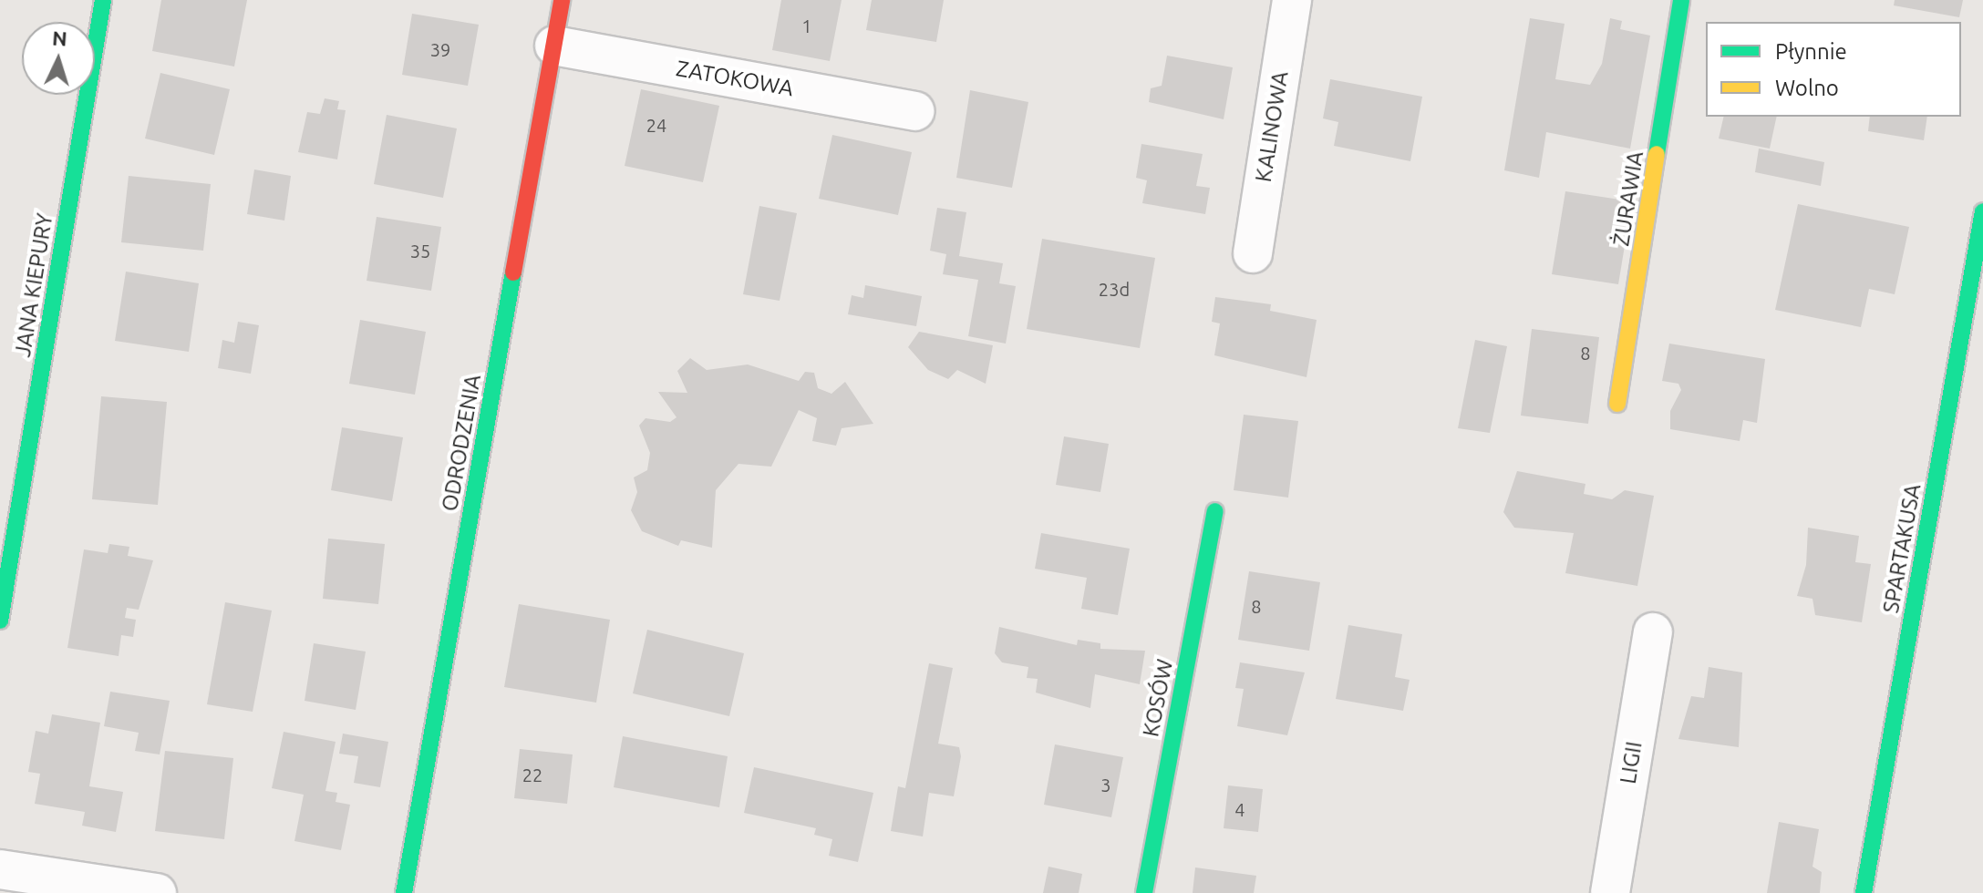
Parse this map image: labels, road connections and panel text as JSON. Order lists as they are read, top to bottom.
{
  "streets": {
    "street": [
      "ZATOKOWA",
      "KALINOWA",
      "ŻURAWIA",
      "JANA KIEPURY",
      "ODRODZENIA",
      "SPARTAKUSA",
      "KOSÓW",
      "LIGII"
    ]
  },
  "crossings": [
    ["ZATOKOWA", "ODRODZENIA"]
  ],
  "house_numbers": [
    "1",
    "39",
    "24",
    "35",
    "23d",
    "8",
    "8",
    "22",
    "3",
    "4"
  ],
  "legend": ["Płynnie", "Wolno"],
  "north": "top"
}
